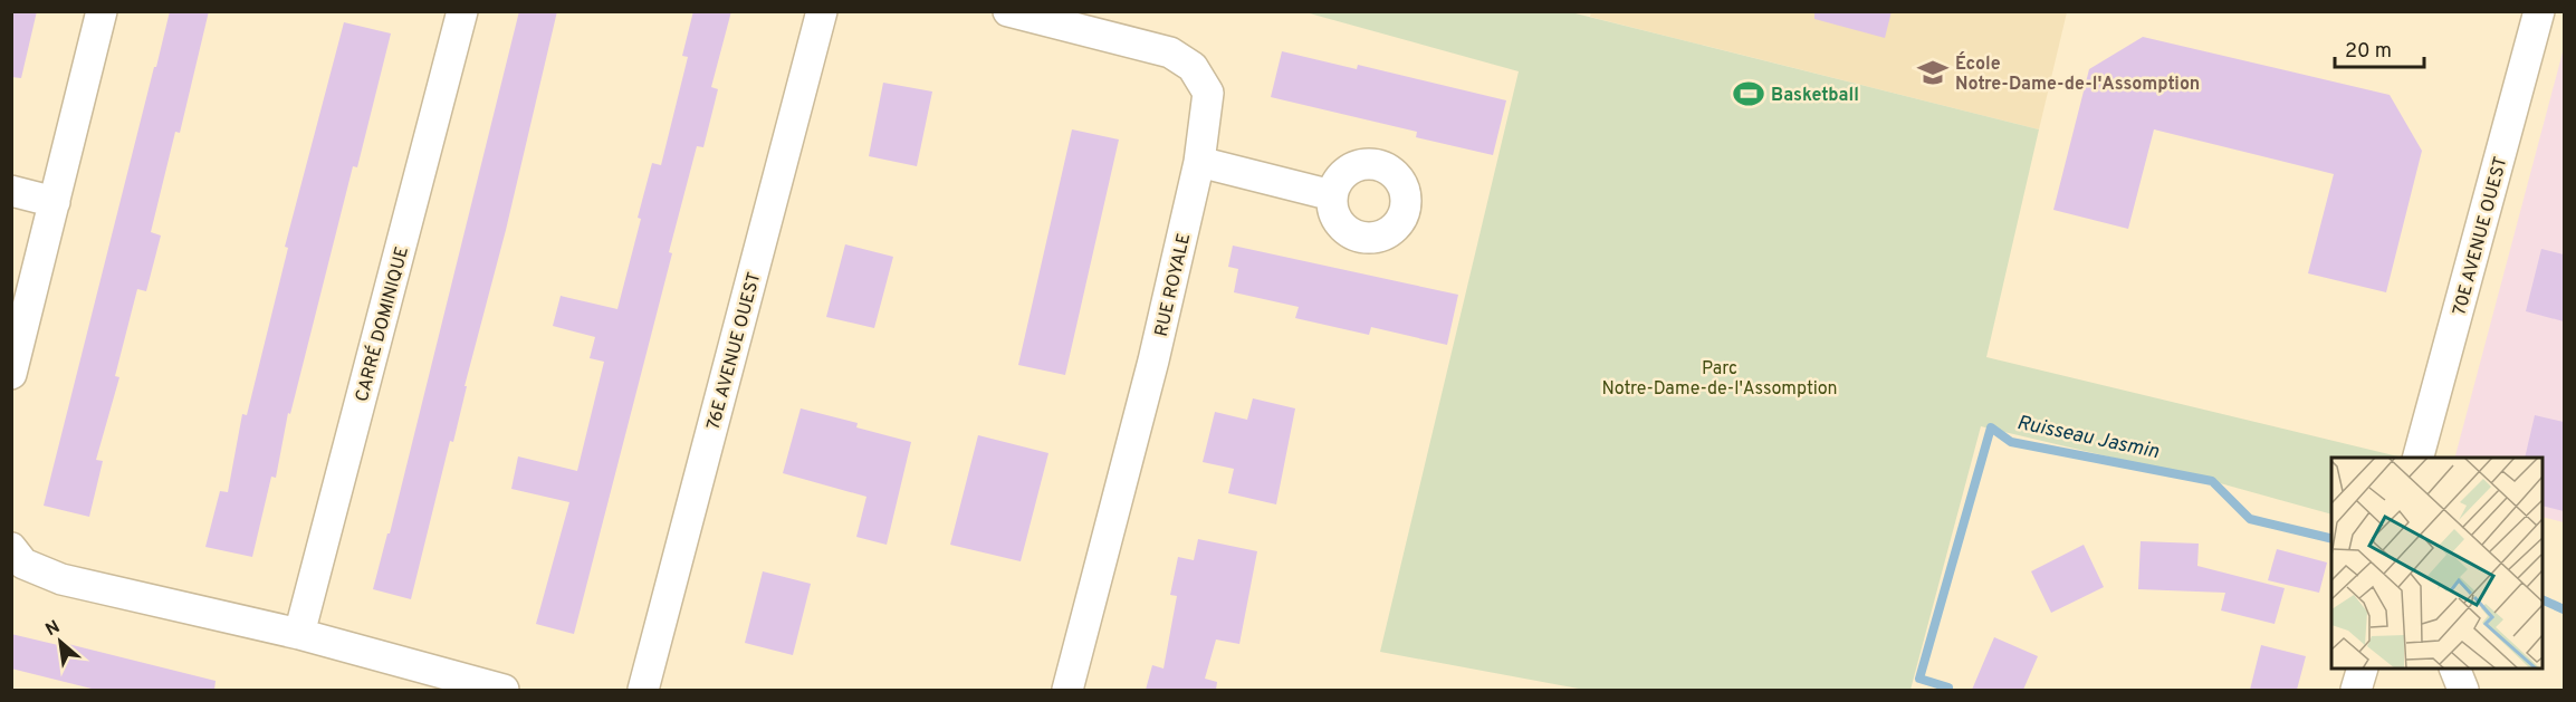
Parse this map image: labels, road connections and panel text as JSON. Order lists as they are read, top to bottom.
{
  "streets": {
    "street": [
      "70E AVENUE OUEST",
      "RUE ROYALE",
      "CARRÉ DOMINIQUE",
      "76E AVENUE OUEST"
    ]
  },
  "water": ["Ruisseau Jasmin"],
  "parks": ["Parc Notre-Dame-de-l'Assomption"],
  "places": {
    "school or university": ["École Notre-Dame-de-l'Assomption"],
    "sports": ["Basketball"]
  },
  "scale_bar": "20 m",
  "north": "top left"
}
